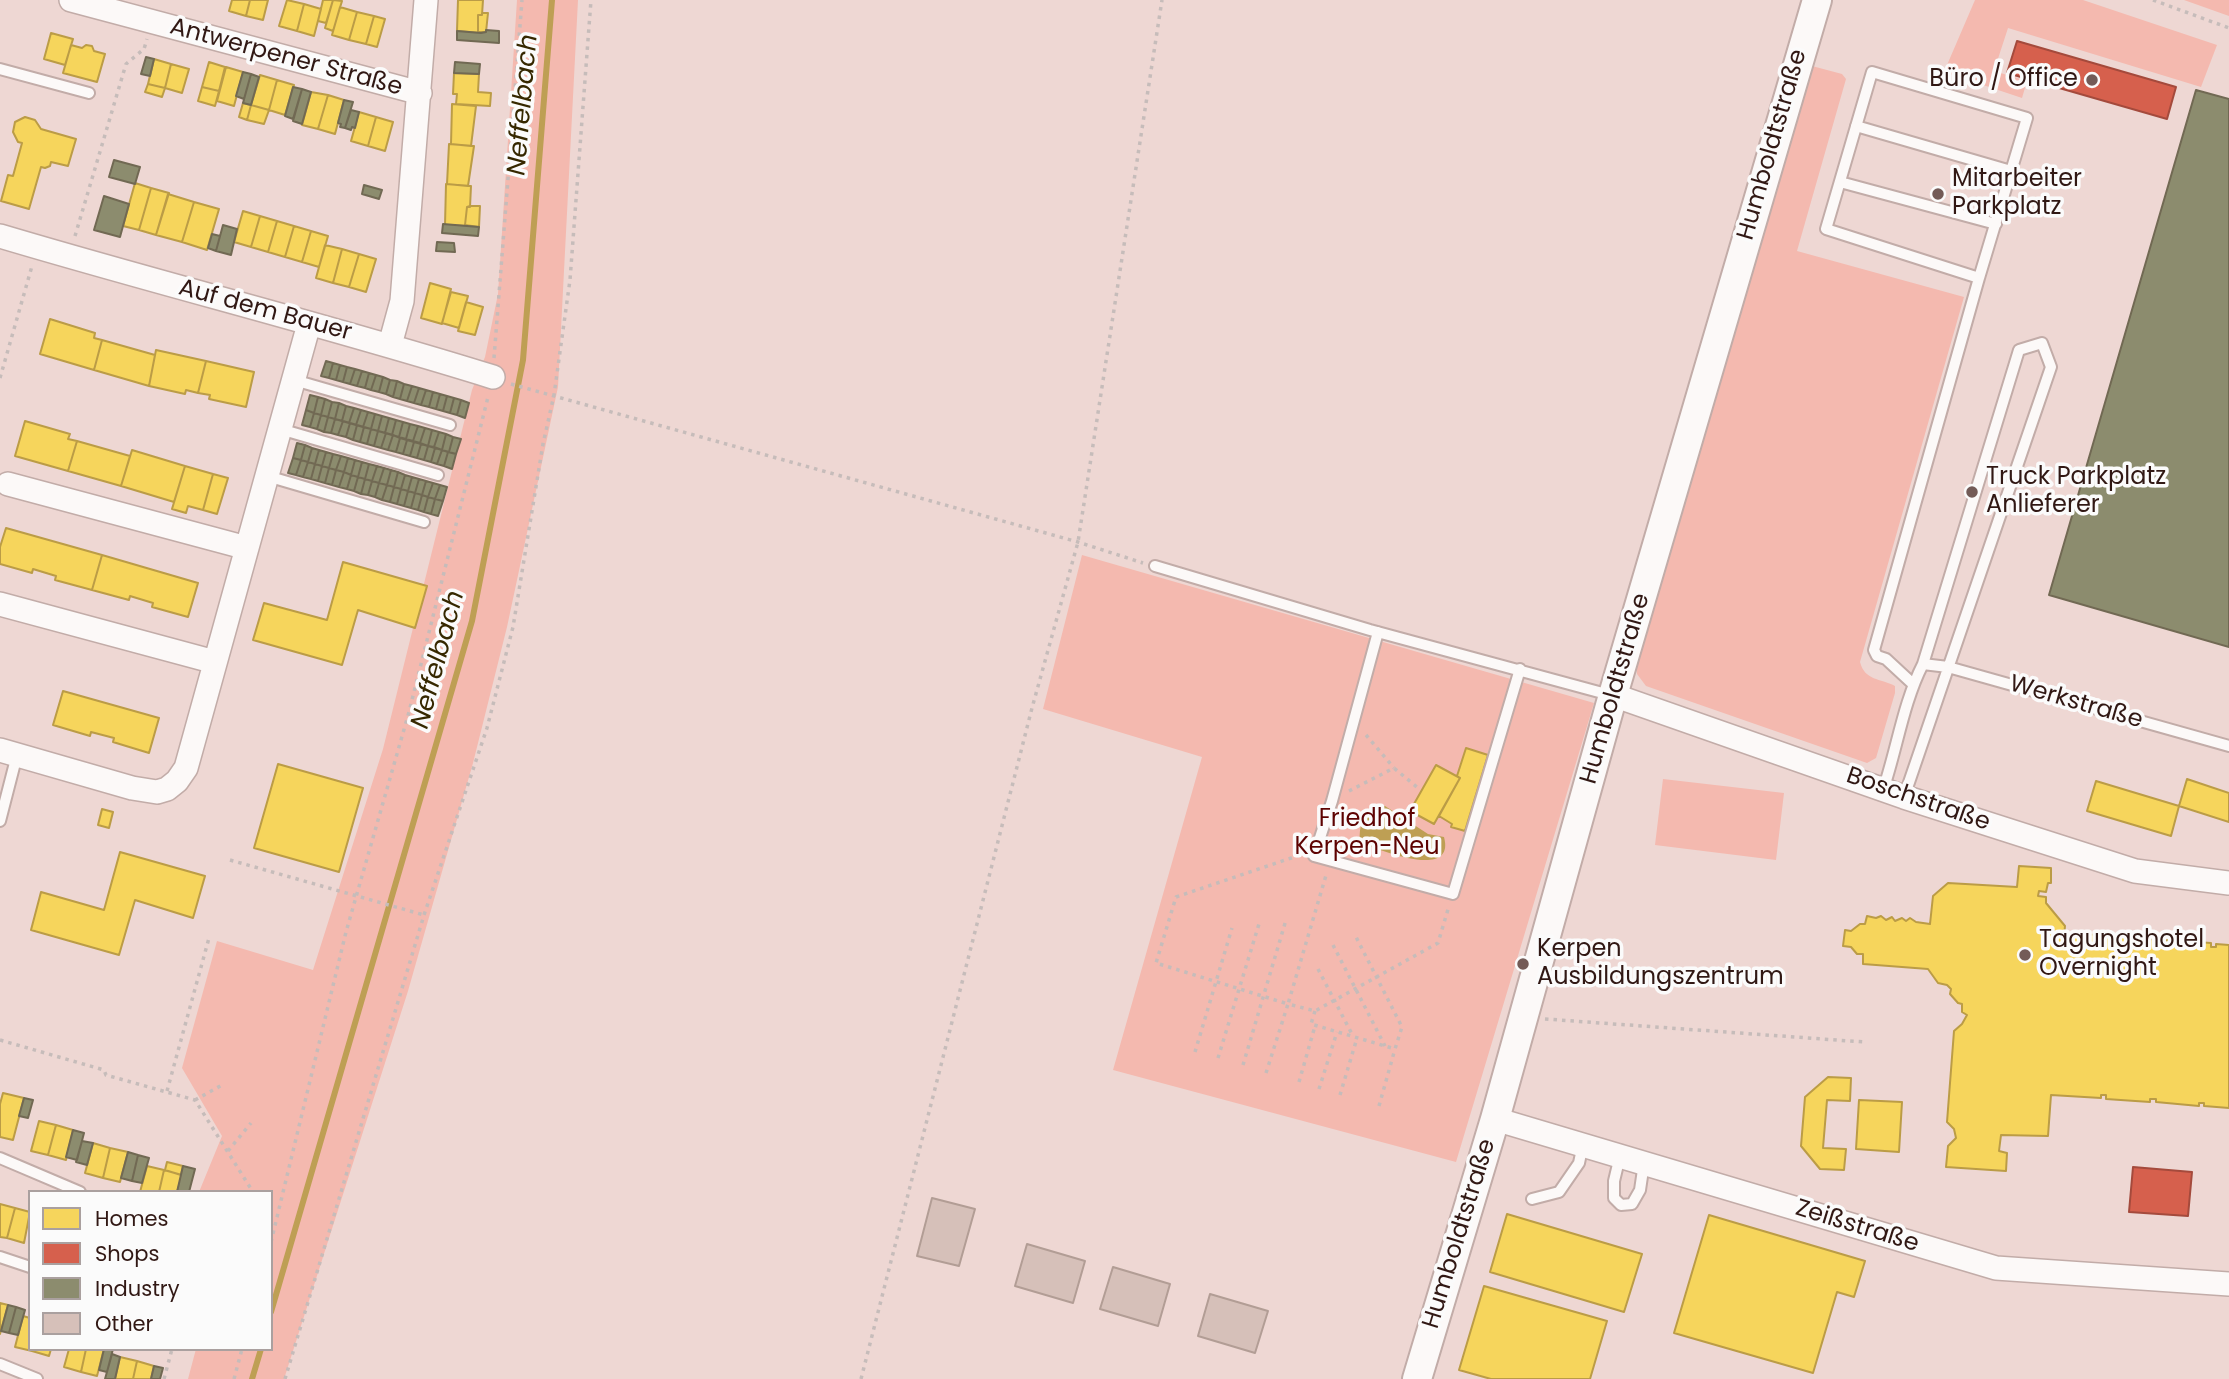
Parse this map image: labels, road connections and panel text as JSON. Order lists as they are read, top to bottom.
{
  "streets": {
    "street": [
      "Antwerpener Straße",
      "Humboldtstraße",
      "Auf dem Bauer",
      "Boschstraße",
      "Zeißstraße"
    ],
    "lane": ["Werkstraße"]
  },
  "crossings": [
    ["Antwerpener Straße", "Auf dem Bauer"],
    ["Humboldtstraße", "Boschstraße"],
    ["Humboldtstraße", "Zeißstraße"]
  ],
  "water": ["Neffelbach"],
  "parks": ["Friedhof Kerpen-Neu"],
  "places": [
    "Büro / Office",
    "Mitarbeiter Parkplatz",
    "Truck Parkplatz Anlieferer",
    "Tagungshotel Overnight",
    "Kerpen Ausbildungszentrum"
  ],
  "legend": [
    "Homes",
    "Shops",
    "Industry",
    "Other"
  ]
}
